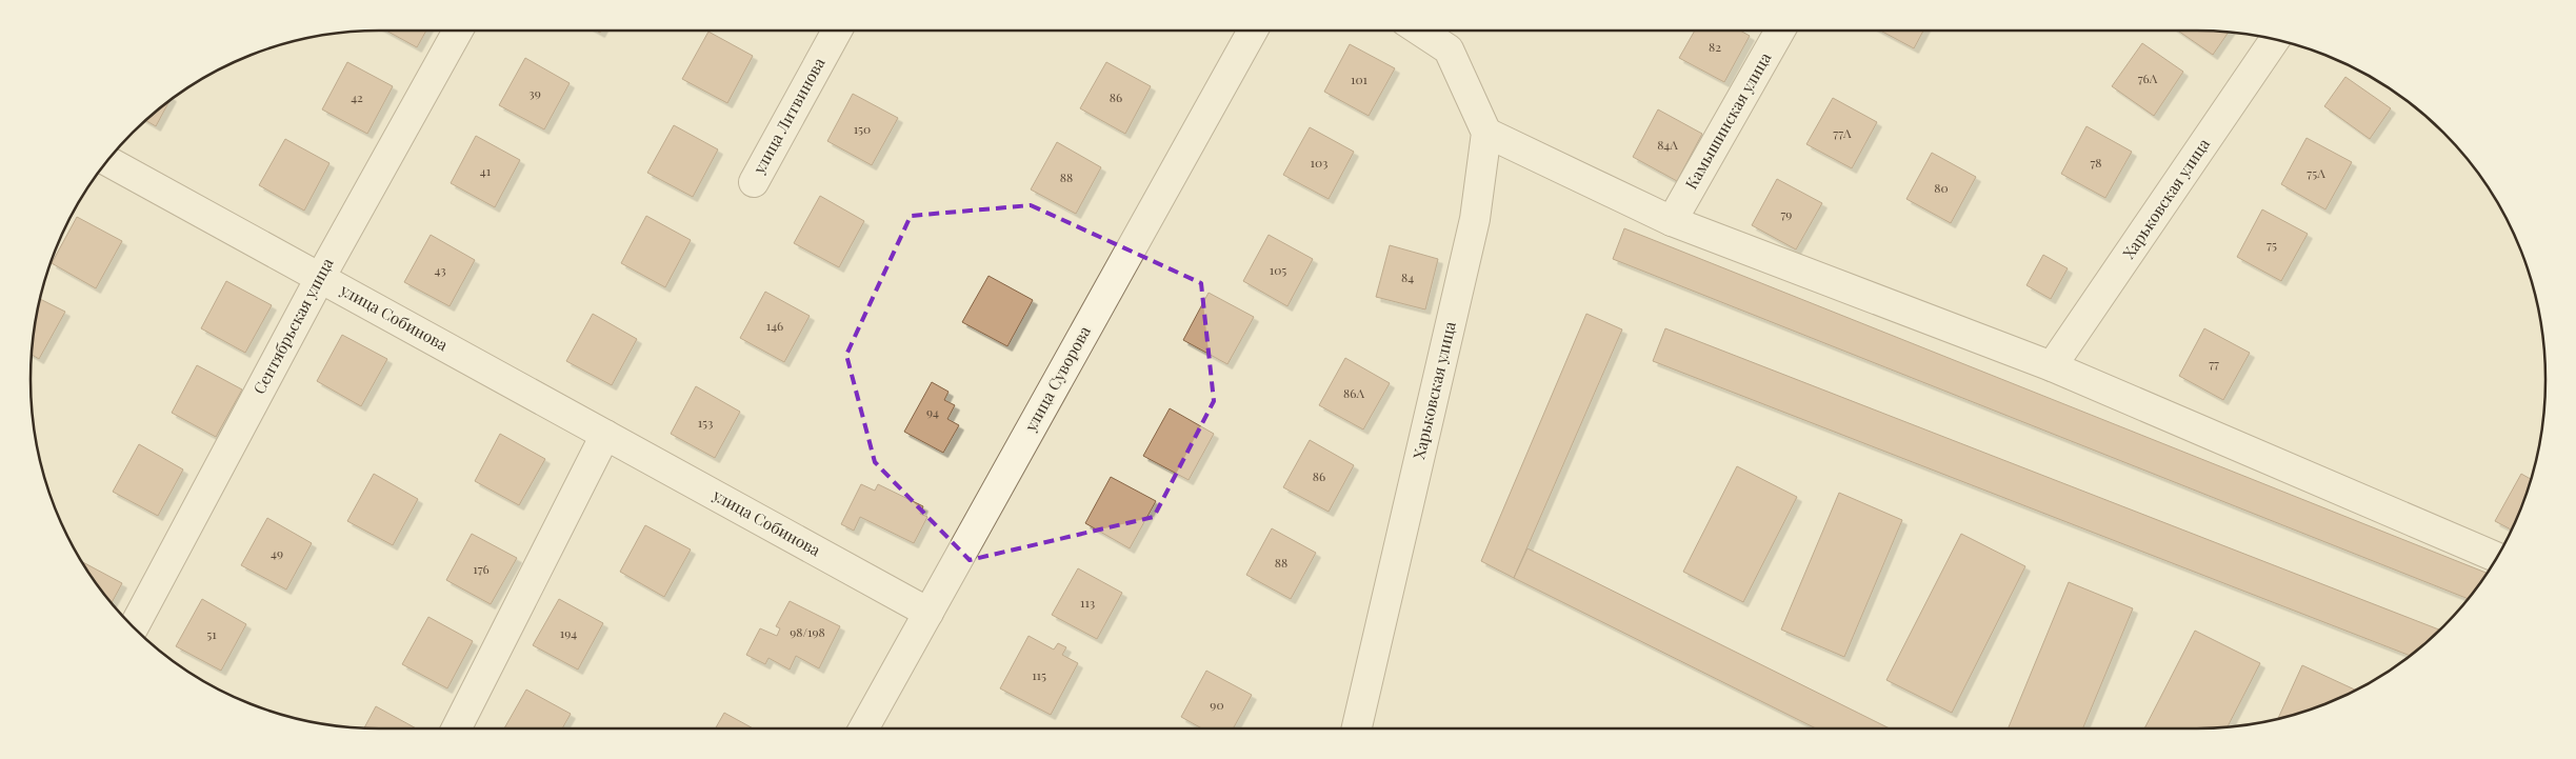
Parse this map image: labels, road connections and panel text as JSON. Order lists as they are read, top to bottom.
{
  "streets": {
    "street": [
      "улица Литвинова",
      "Камышинская улица",
      "Харьковская улица",
      "улица Собинова",
      "Сентябрьская улица",
      "улица Суворова"
    ]
  },
  "crossings": [
    ["улица Собинова", "Сентябрьская улица"],
    ["улица Собинова", "улица Суворова"]
  ],
  "house_numbers": [
    "82",
    "76А",
    "101",
    "39",
    "42",
    "86",
    "150",
    "77А",
    "84А",
    "103",
    "78",
    "41",
    "75А",
    "88",
    "80",
    "79",
    "75",
    "43",
    "105",
    "84",
    "146",
    "77",
    "86А",
    "94",
    "153",
    "86",
    "49",
    "88",
    "176",
    "113",
    "98/198",
    "194",
    "51",
    "115",
    "90"
  ]
}
